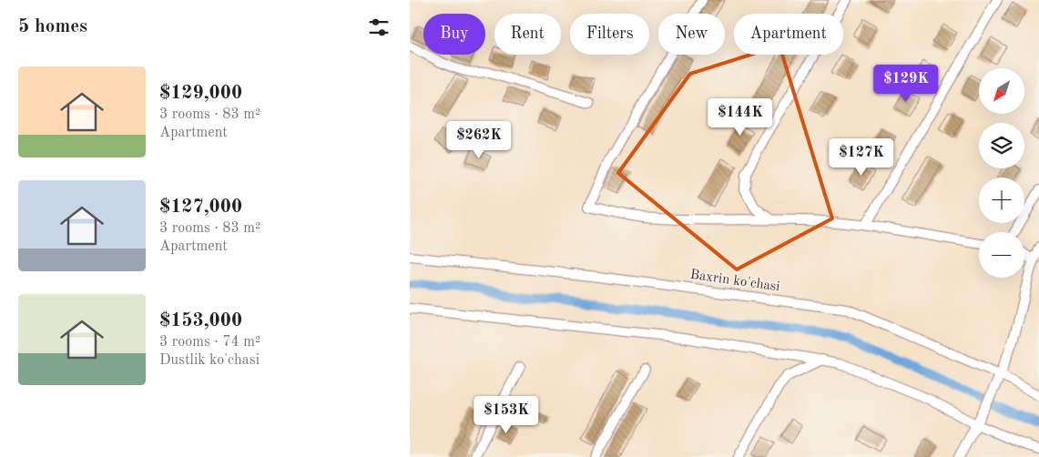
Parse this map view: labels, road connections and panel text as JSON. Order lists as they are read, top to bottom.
{
  "streets": {
    "street": ["Baxrin ko'chasi"]
  },
  "north": "bottom left",
  "page": {
    "heading": "5 homes",
    "chip": [
      "Buy",
      "Rent",
      "Filters",
      "New",
      "Apartment"
    ],
    "list": [
      {
        "name": "$129,000",
        "note": "3 rooms · 83 m² · Apartment"
      },
      {
        "name": "$127,000",
        "note": "3 rooms · 83 m² · Apartment"
      },
      {
        "name": "$153,000",
        "note": "3 rooms · 74 m² · Dustlik ko'chasi"
      }
    ],
    "price": [
      "$129K",
      "$144K",
      "$262K",
      "$127K",
      "$153K"
    ],
    "map_buttons": ["+", "−"]
  }
}
